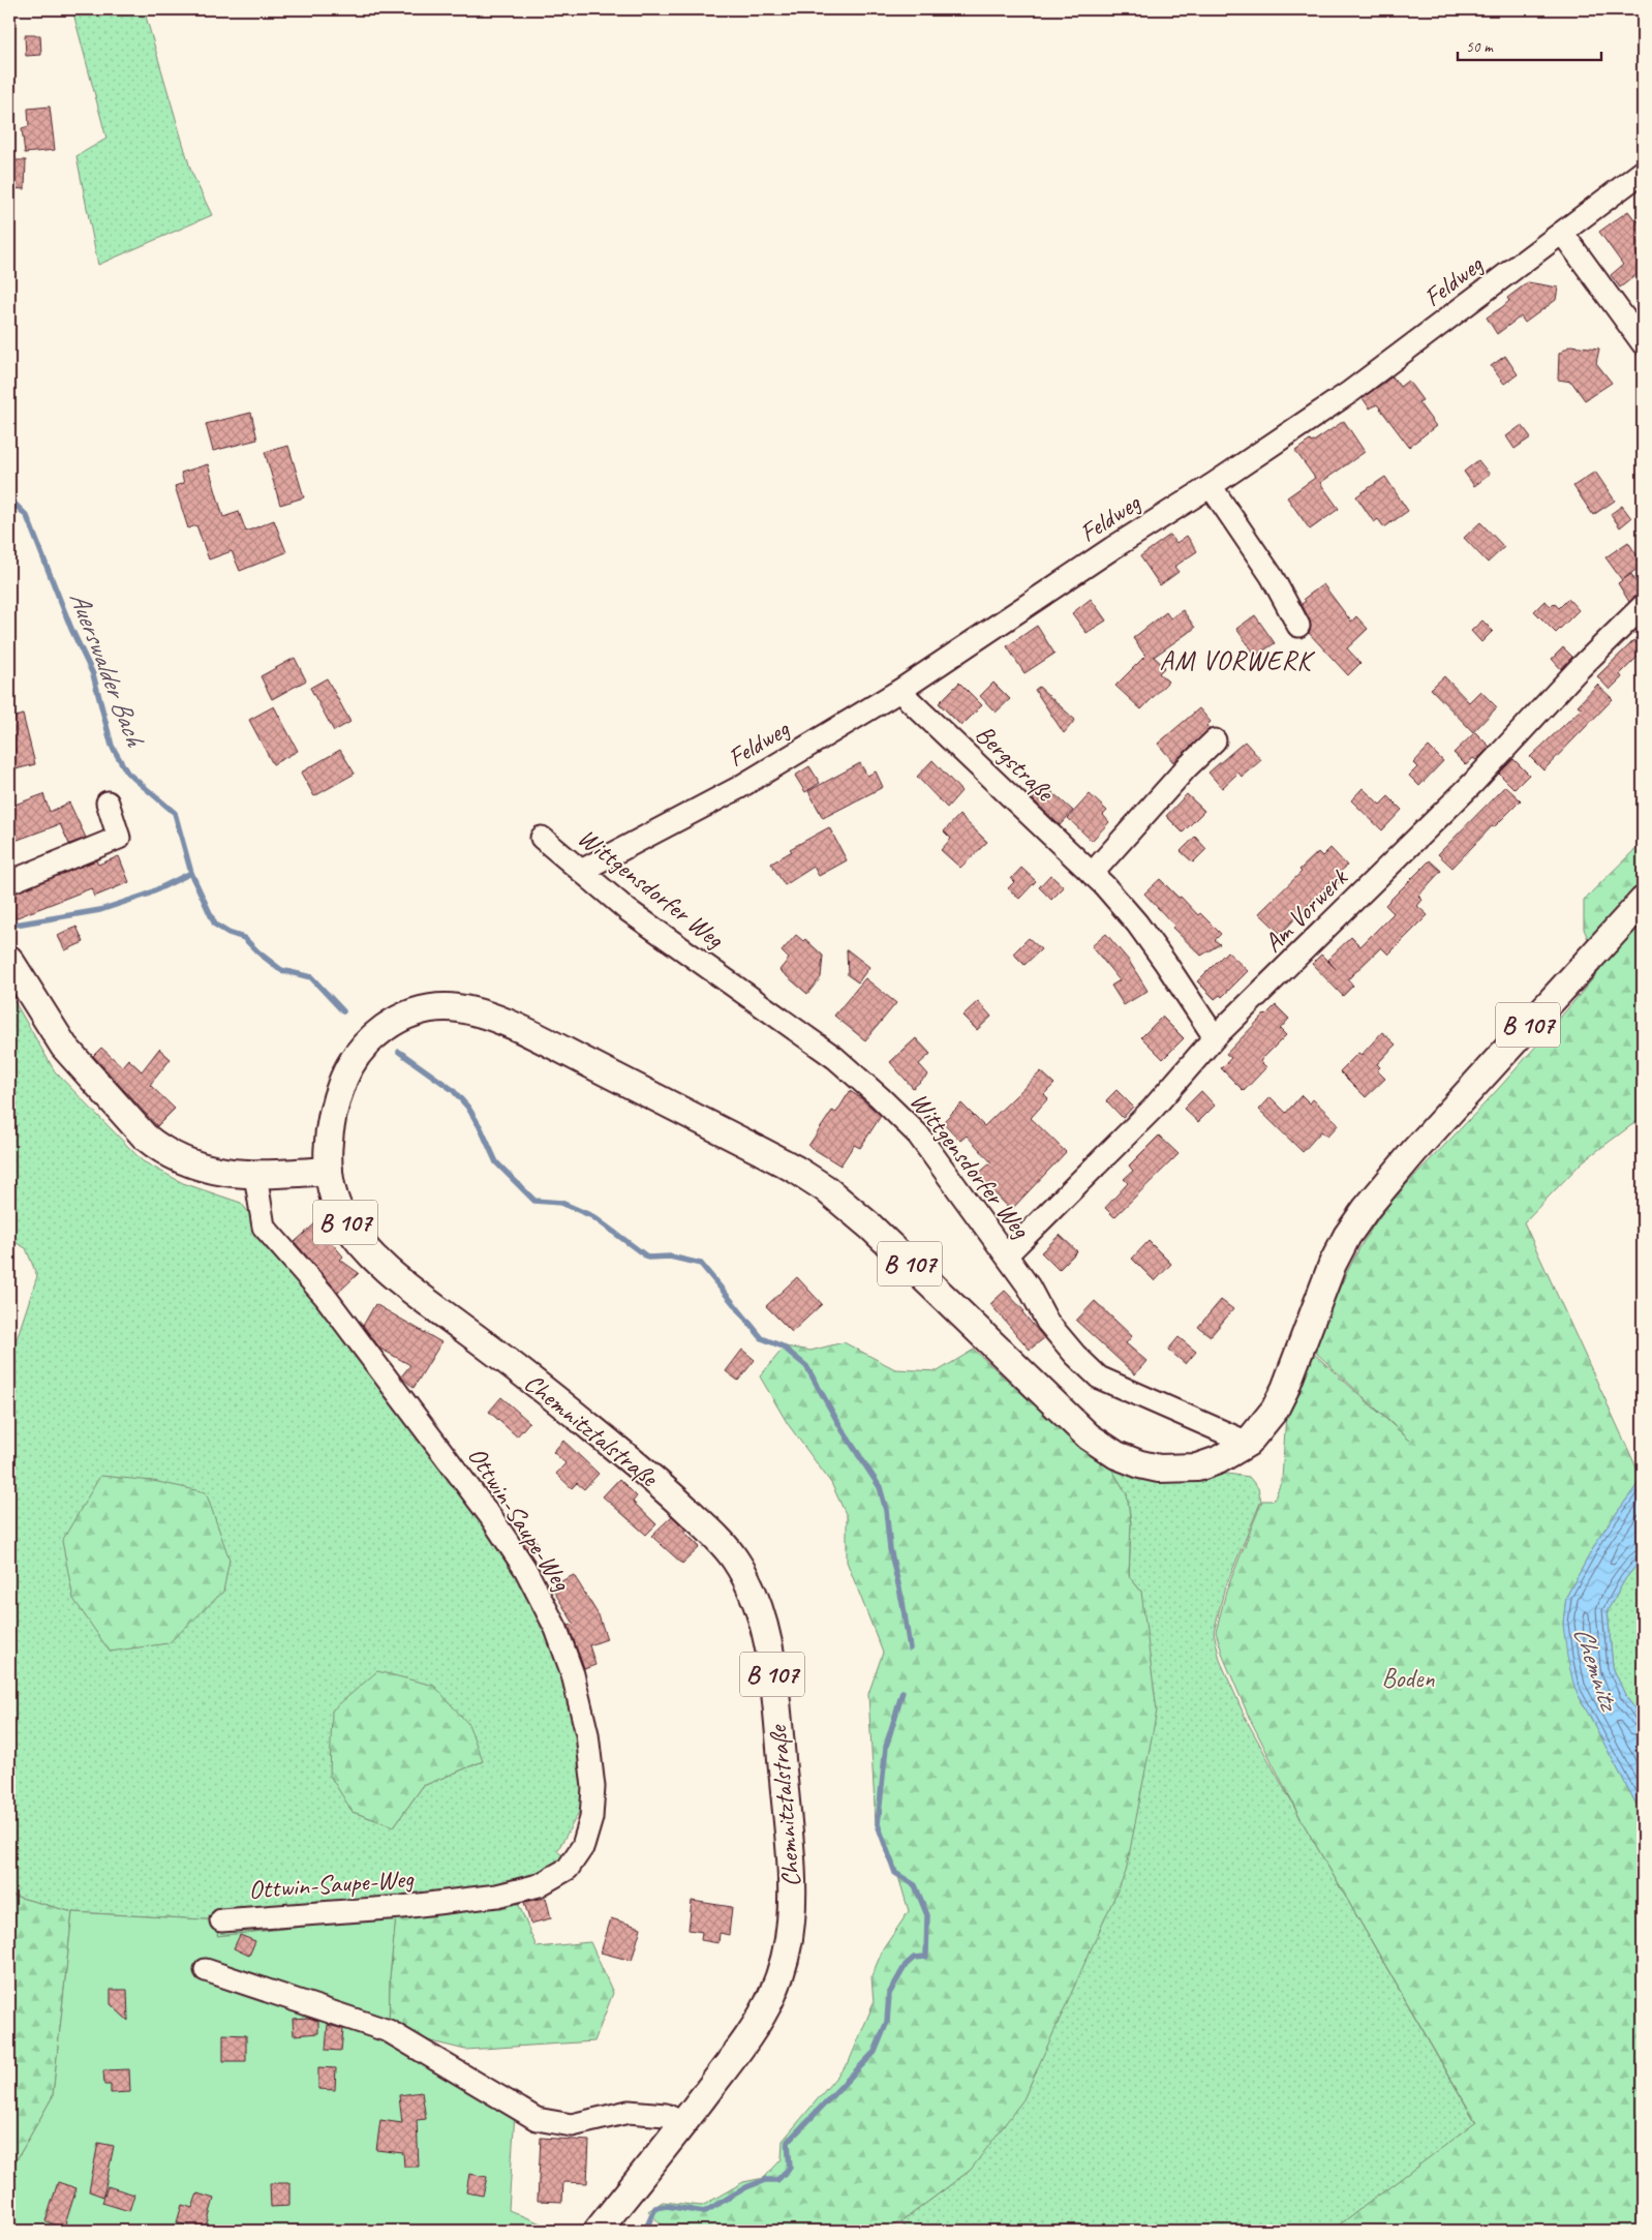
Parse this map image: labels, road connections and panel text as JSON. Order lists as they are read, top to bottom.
{
  "streets": {
    "main road": ["B 107", "Chemnitztalstraße"],
    "street": [
      "Feldweg",
      "Bergstraße",
      "Wittgensdorfer Weg",
      "Am Vorwerk",
      "Ottwin-Saupe-Weg"
    ]
  },
  "crossings": [
    ["Feldweg", "Bergstraße"],
    ["Feldweg", "Wittgensdorfer Weg"],
    ["Bergstraße", "Am Vorwerk"],
    ["Wittgensdorfer Weg", "Am Vorwerk"],
    ["Wittgensdorfer Weg", "B 107"],
    ["B 107", "Chemnitztalstraße"]
  ],
  "districts": ["AM VORWERK"],
  "water": ["Auerswalder Bach", "Chemnitz"],
  "parks": ["Boden"],
  "scale_bar": "50 m"
}
